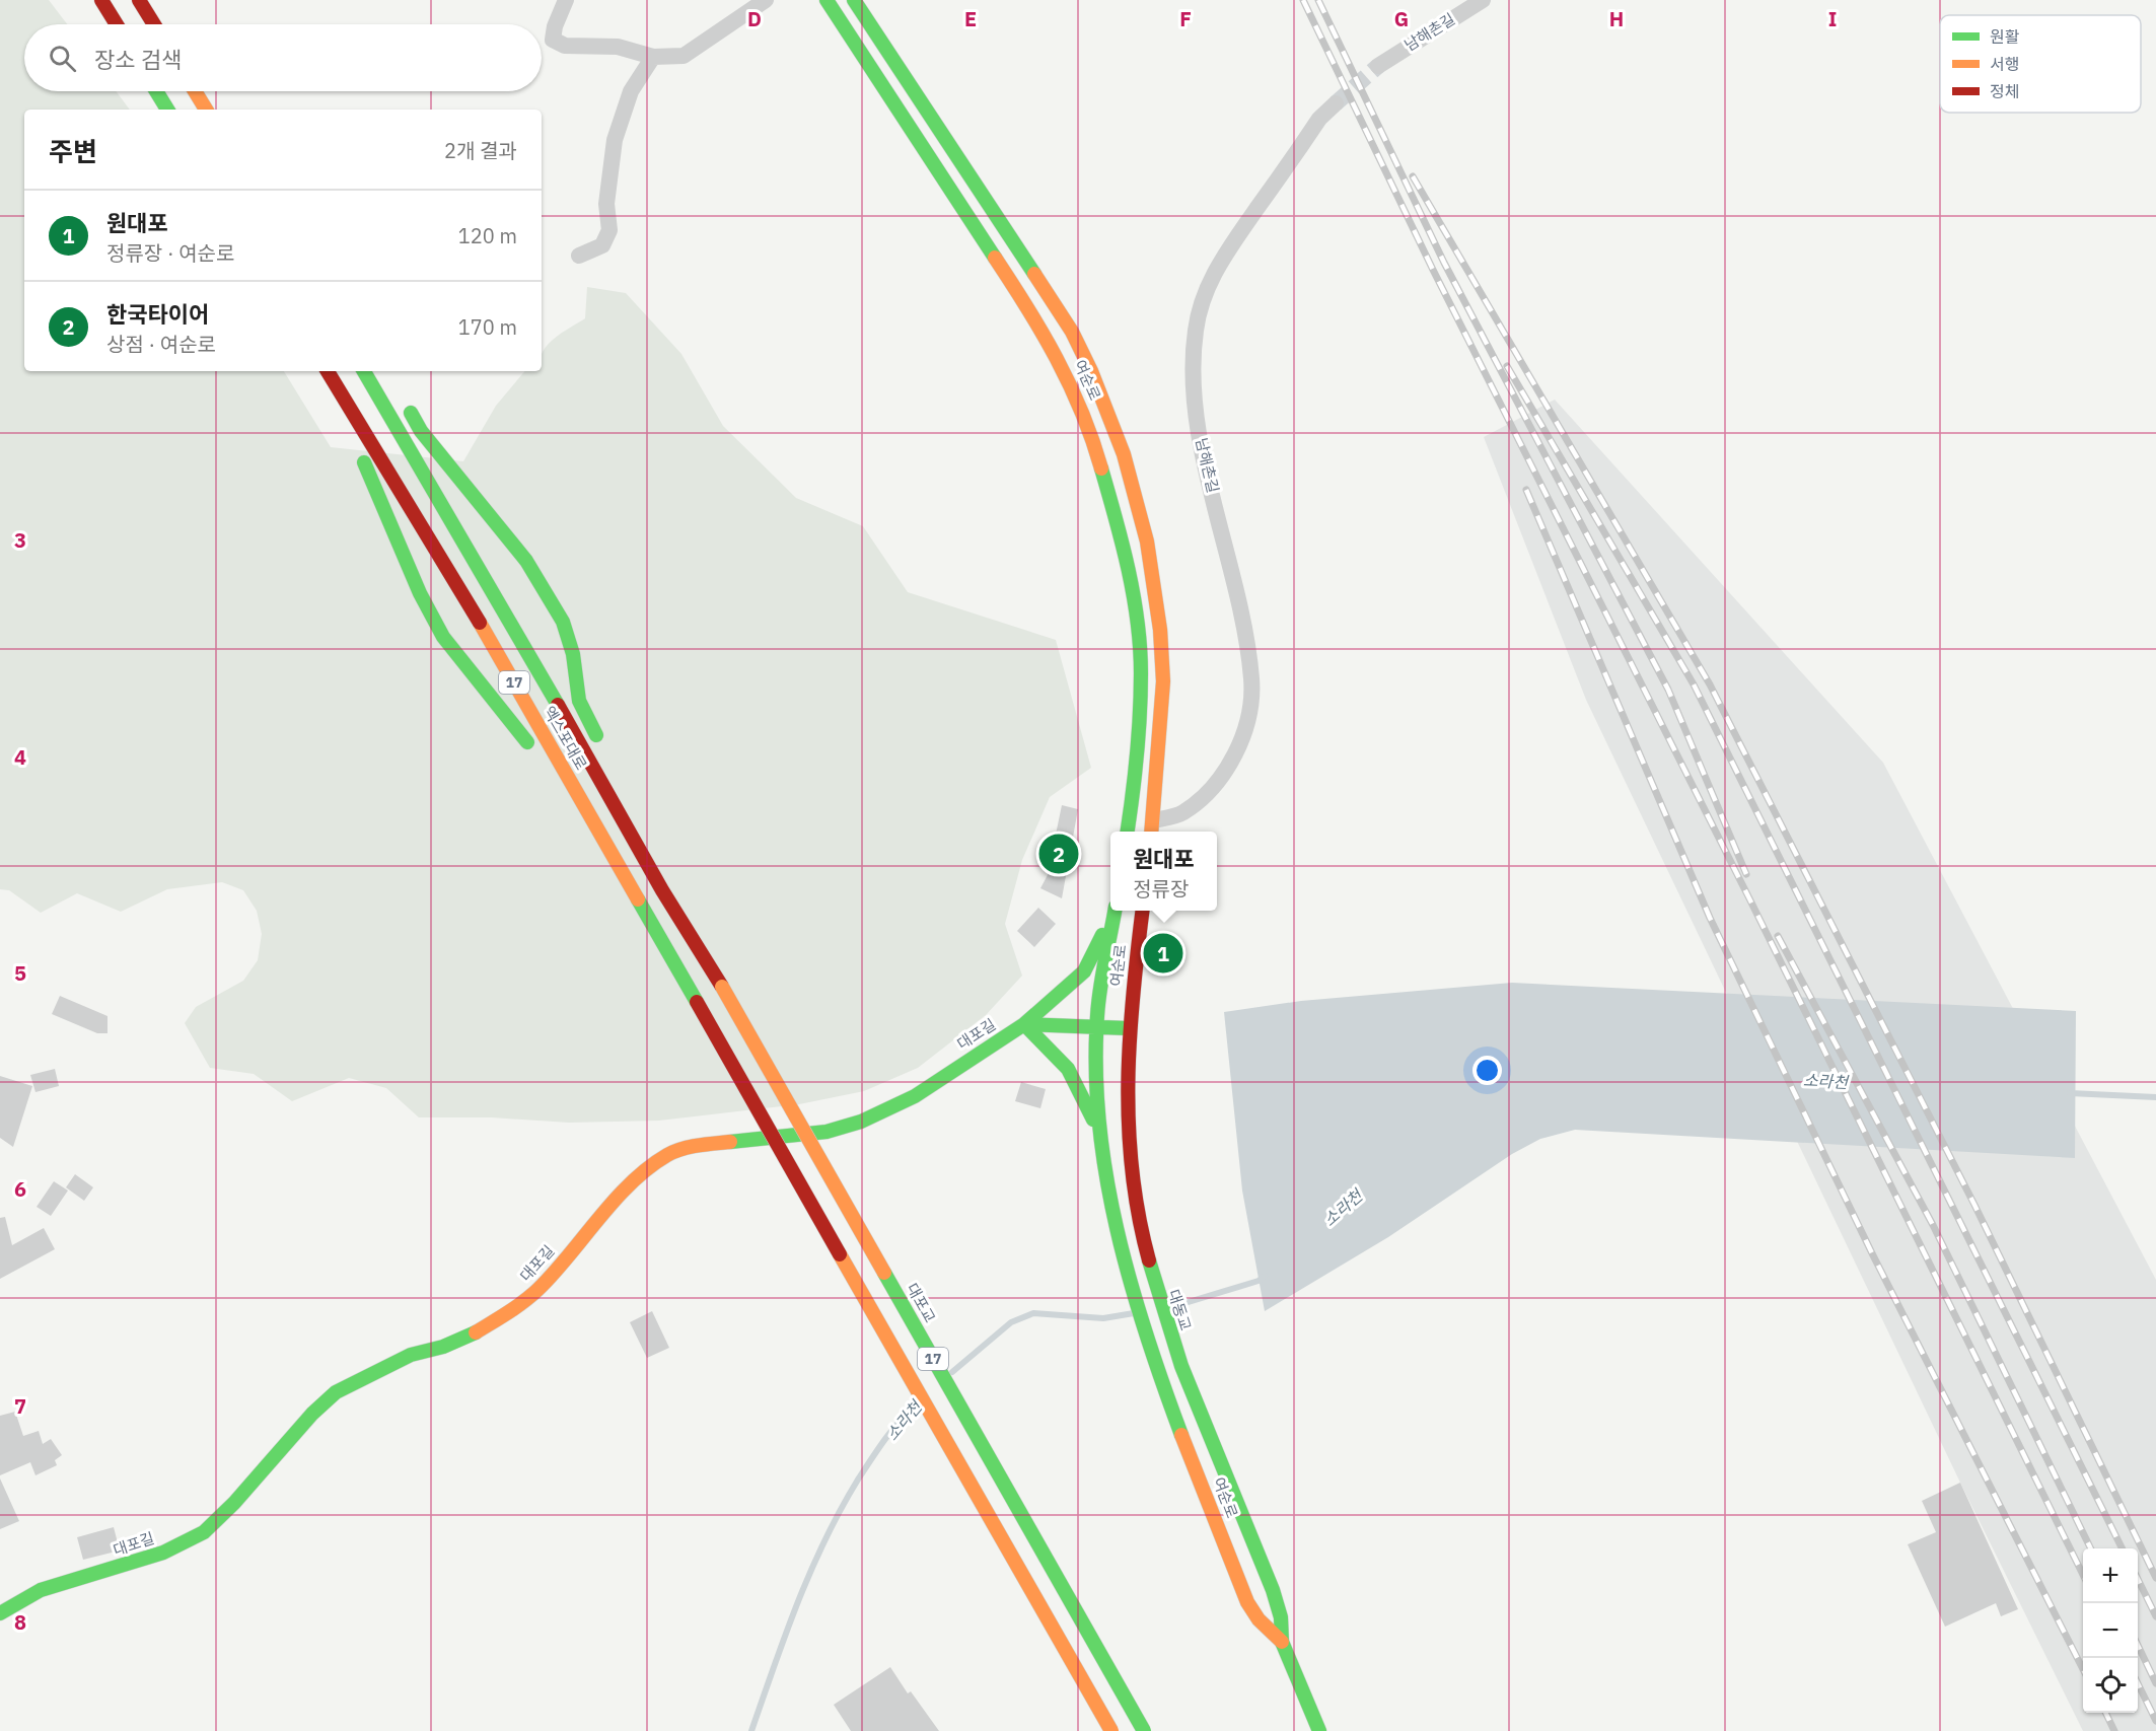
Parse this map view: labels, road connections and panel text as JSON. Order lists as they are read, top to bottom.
{
  "streets": {
    "main road": [
      "여순로",
      "17",
      "엑스포대로",
      "대포길",
      "대포교",
      "대동교"
    ],
    "street": ["남해촌길"]
  },
  "crossings": [
    ["남해촌길", "여순로"],
    ["여순로", "대동교"],
    ["엑스포대로", "대포교"]
  ],
  "water": ["소라천"],
  "legend": ["원활", "서행", "정체"],
  "page": {
    "search": "장소 검색",
    "heading": ["주변", "2개 결과"],
    "list": [
      {
        "mark": "1",
        "name": "원대포",
        "note": "정류장 · 여순로",
        "value": "120 m"
      },
      {
        "mark": "2",
        "name": "한국타이어",
        "note": "상점 · 여순로",
        "value": "170 m"
      }
    ],
    "popup": ["원대포", "정류장"],
    "pins": ["2", "1"],
    "map_buttons": ["+", "−"]
  },
  "grid": {
    "columns": [
      "D",
      "E",
      "F",
      "G",
      "H",
      "I"
    ],
    "rows": [
      "3",
      "4",
      "5",
      "6",
      "7",
      "8"
    ]
  }
}
